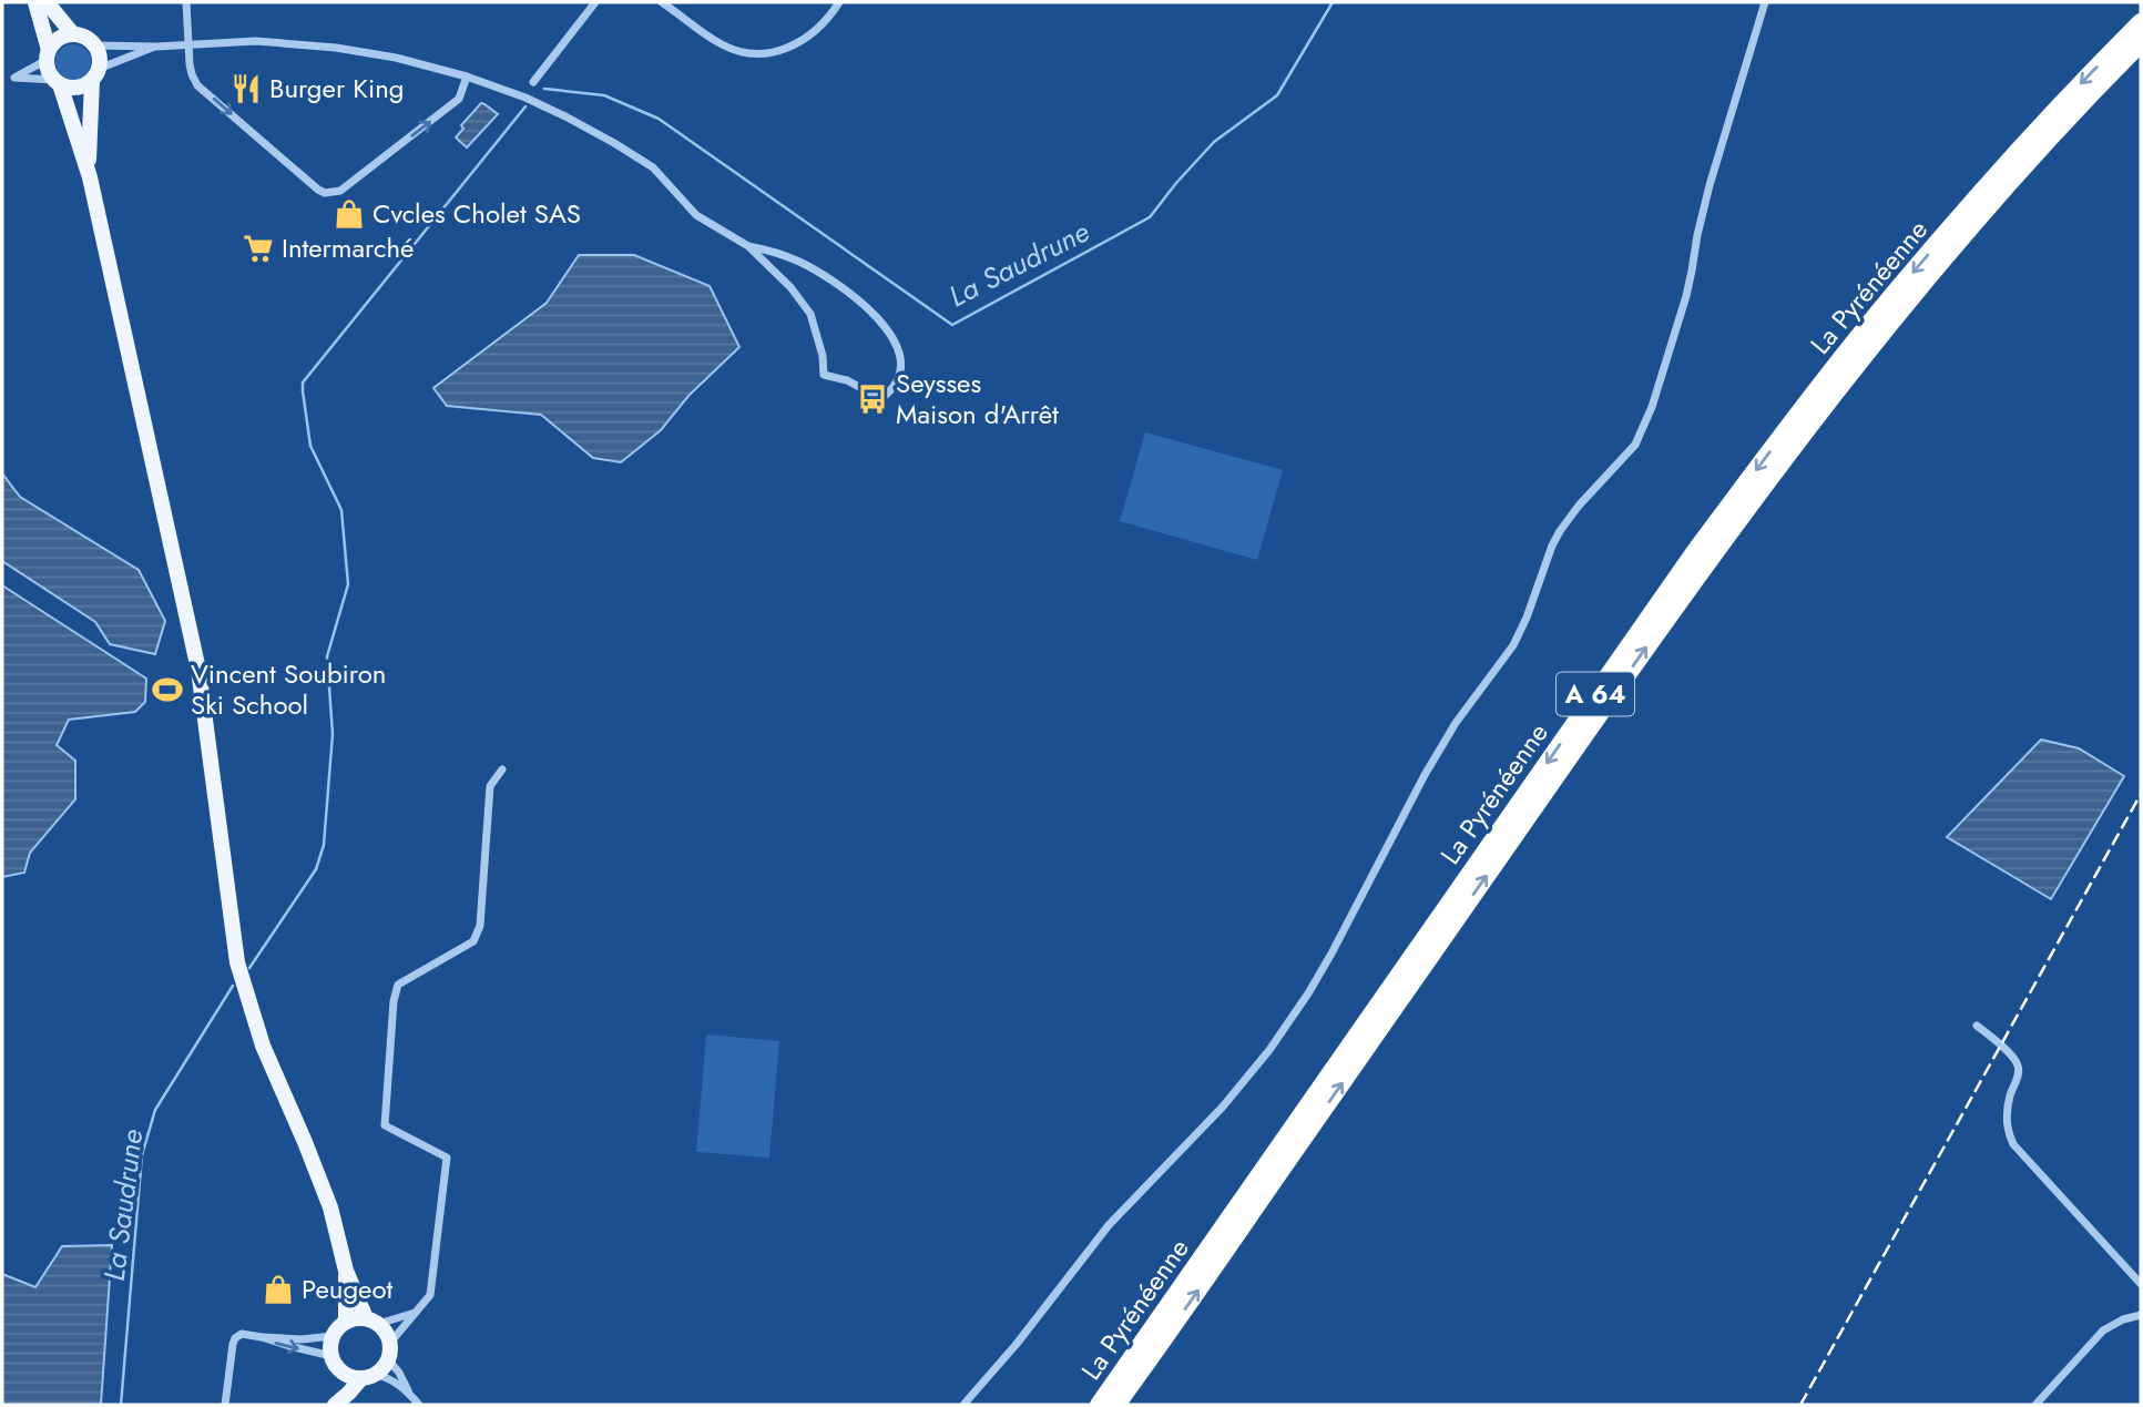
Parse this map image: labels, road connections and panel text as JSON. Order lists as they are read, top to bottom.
{
  "streets": {
    "highway": ["La Pyrénéenne", "A 64"]
  },
  "water": ["La Saudrune"],
  "places": {
    "restaurant": ["Burger King"],
    "shop": ["Cvcles Cholet SAS", "Peugeot"],
    "supermarket": ["Intermarché"],
    "bus stop": ["Seysses Maison d'Arrêt"],
    "sports": ["Vincent Soubiron Ski School"]
  }
}
